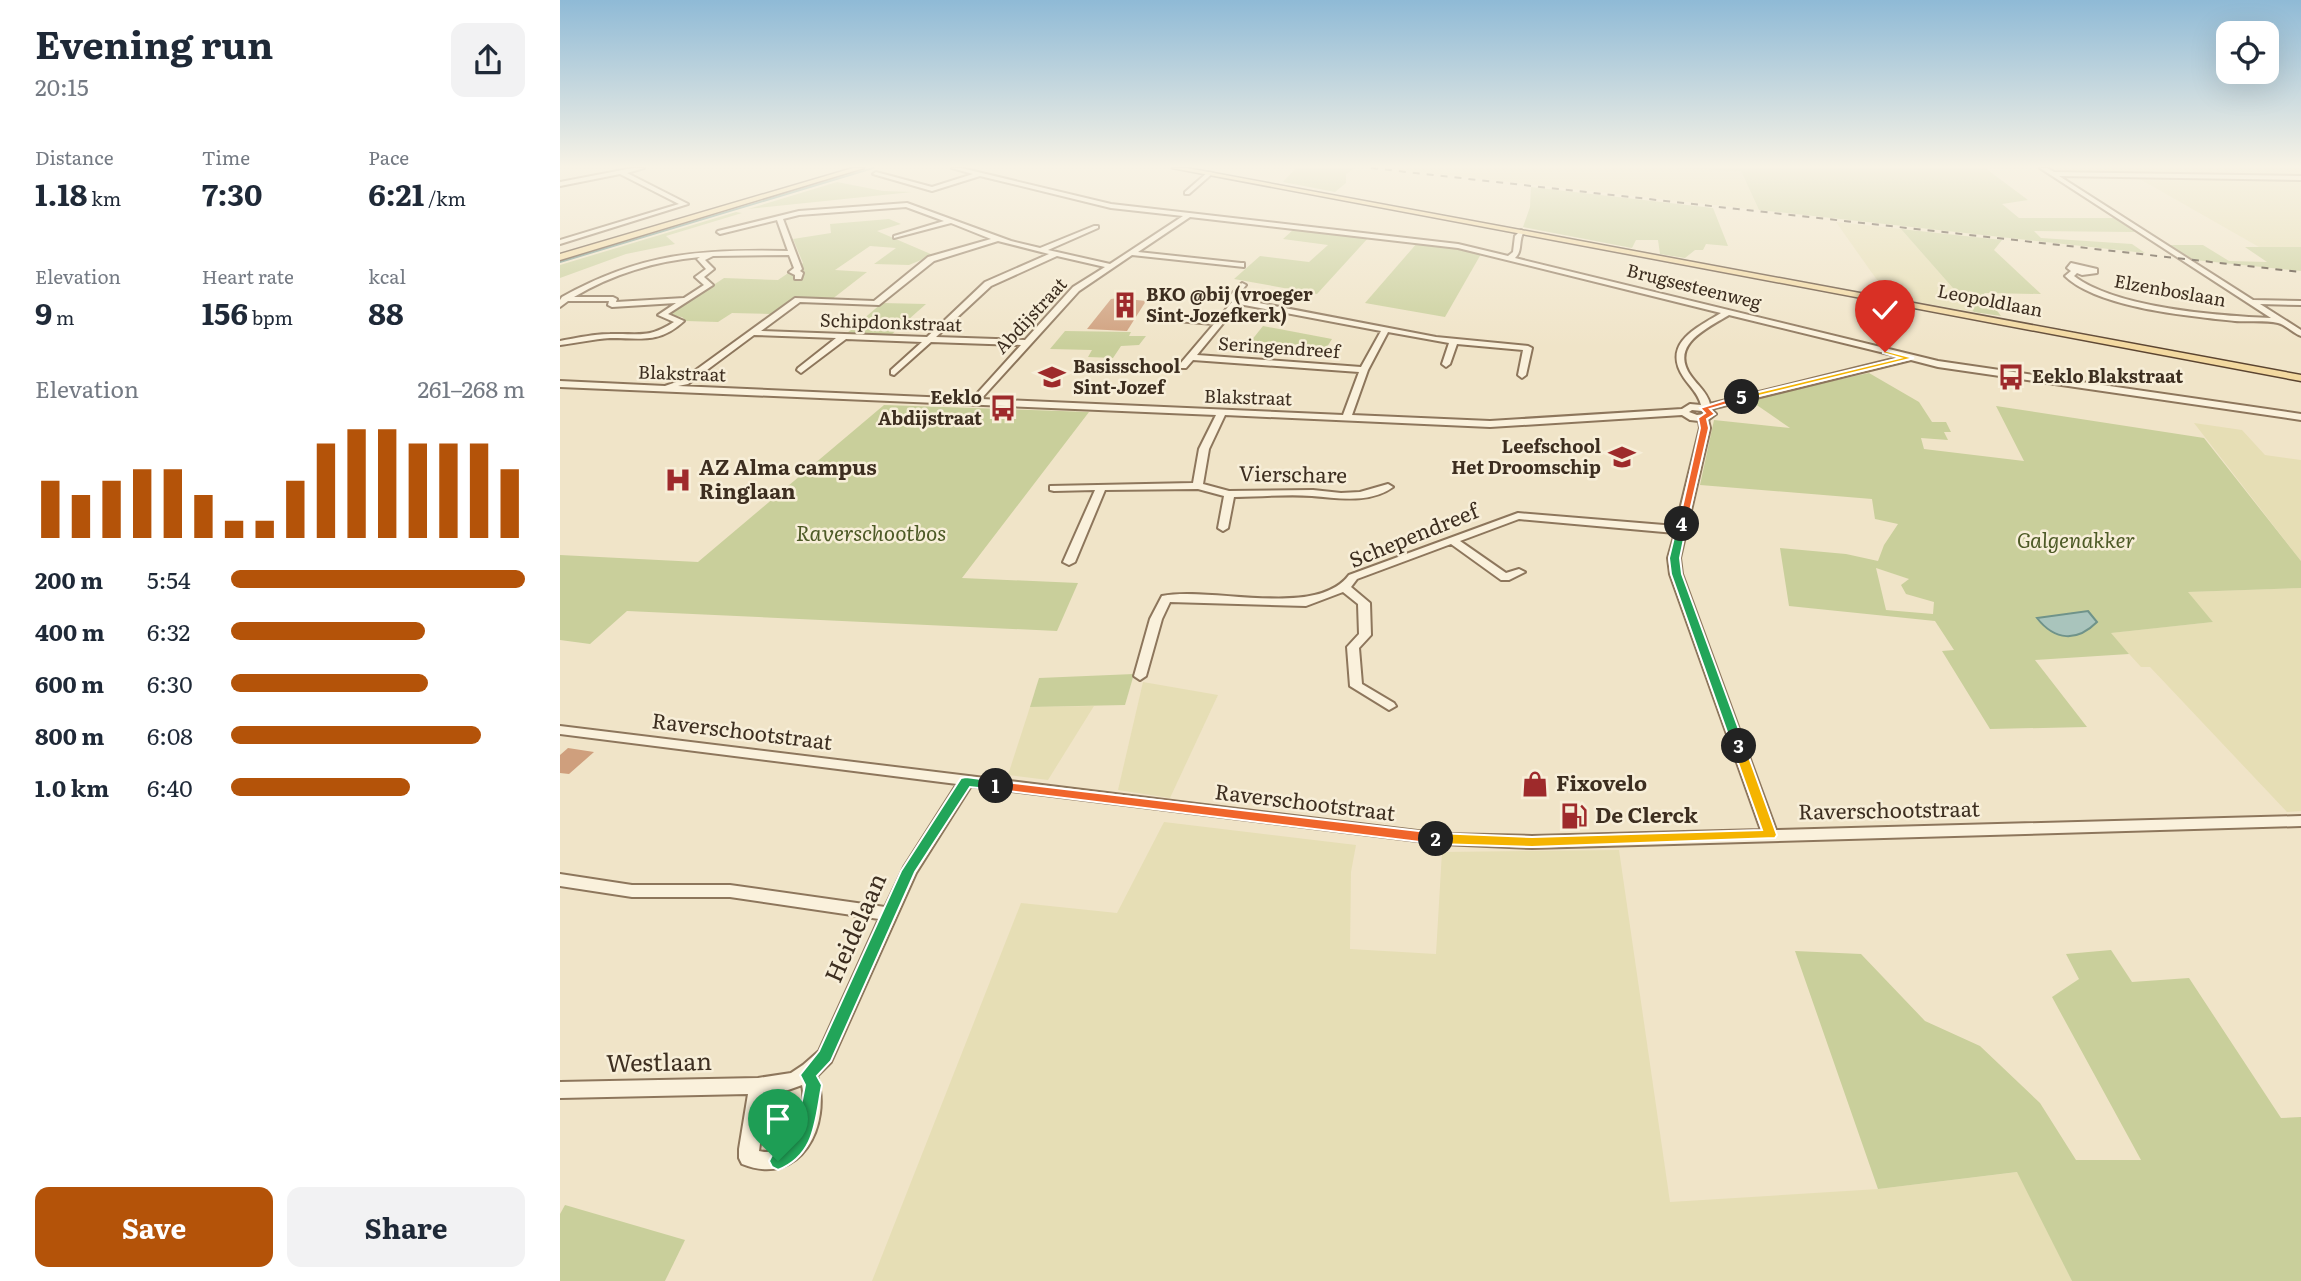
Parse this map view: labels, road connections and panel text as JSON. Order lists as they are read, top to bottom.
{
  "streets": {
    "main road": ["Leopoldlaan"],
    "street": [
      "Brugsesteenweg",
      "Elzenboslaan",
      "Abdijstraat",
      "Schipdonkstraat",
      "Seringendreef",
      "Blakstraat",
      "Vierschare",
      "Schependreef",
      "Raverschootstraat",
      "Heidelaan",
      "Westlaan"
    ]
  },
  "crossings": [
    ["Abdijstraat", "Schipdonkstraat"],
    ["Abdijstraat", "Blakstraat"],
    ["Raverschootstraat", "Heidelaan"],
    ["Heidelaan", "Westlaan"]
  ],
  "parks": ["Raverschootbos", "Galgenakker"],
  "places": {
    "building": ["BKO @bij (vroeger Sint-Jozefkerk)"],
    "school or university": ["Basisschool Sint-Jozef", "Leefschool Het Droomschip"],
    "bus stop": ["Eeklo Blakstraat", "Eeklo Abdijstraat"],
    "hospital": ["AZ Alma campus Ringlaan"],
    "shop": ["Fixovelo"],
    "fuel station": ["De Clerck"]
  },
  "page": {
    "heading": ["Evening run", "20:15"],
    "stats": [
      ["Distance", "1.18 km"],
      ["Time", "7:30"],
      ["Pace", "6:21 /km"],
      ["Elevation", "9 m"],
      ["Heart rate", "156 bpm"],
      ["kcal", "88"]
    ],
    "chart": ["Elevation", "261–268 m"],
    "pins": [
      "5",
      "4",
      "3",
      "1",
      "2"
    ],
    "list": [
      {
        "name": "200 m",
        "note": "5:54"
      },
      {
        "name": "400 m",
        "note": "6:32"
      },
      {
        "name": "600 m",
        "note": "6:30"
      },
      {
        "name": "800 m",
        "note": "6:08"
      },
      {
        "name": "1.0 km",
        "note": "6:40"
      }
    ],
    "buttons": ["Save", "Share"]
  }
}
